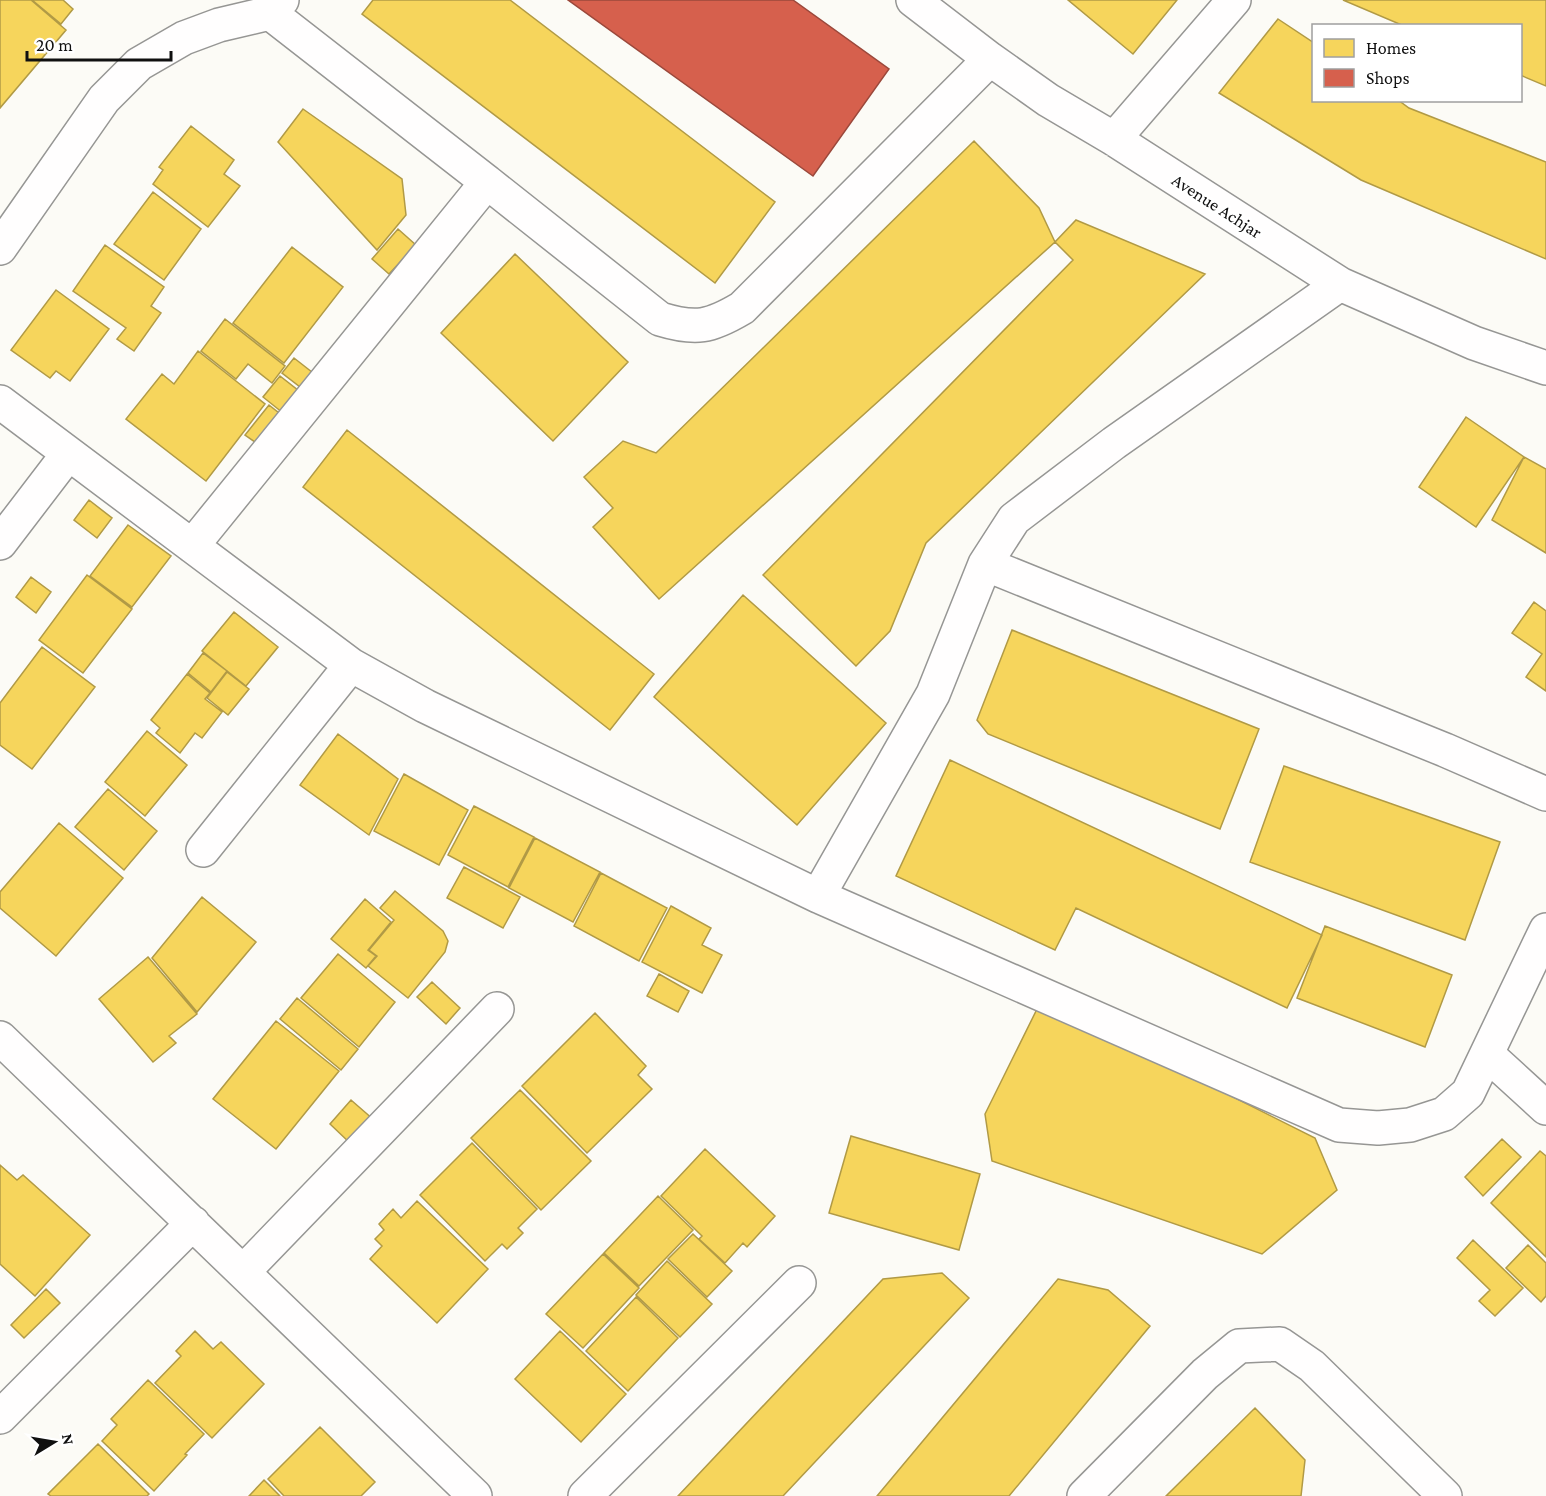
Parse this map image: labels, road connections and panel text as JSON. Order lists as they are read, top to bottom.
{
  "streets": {
    "street": ["Avenue Achjar"]
  },
  "legend": ["Homes", "Shops"],
  "scale_bar": "20 m",
  "north": "right"
}
